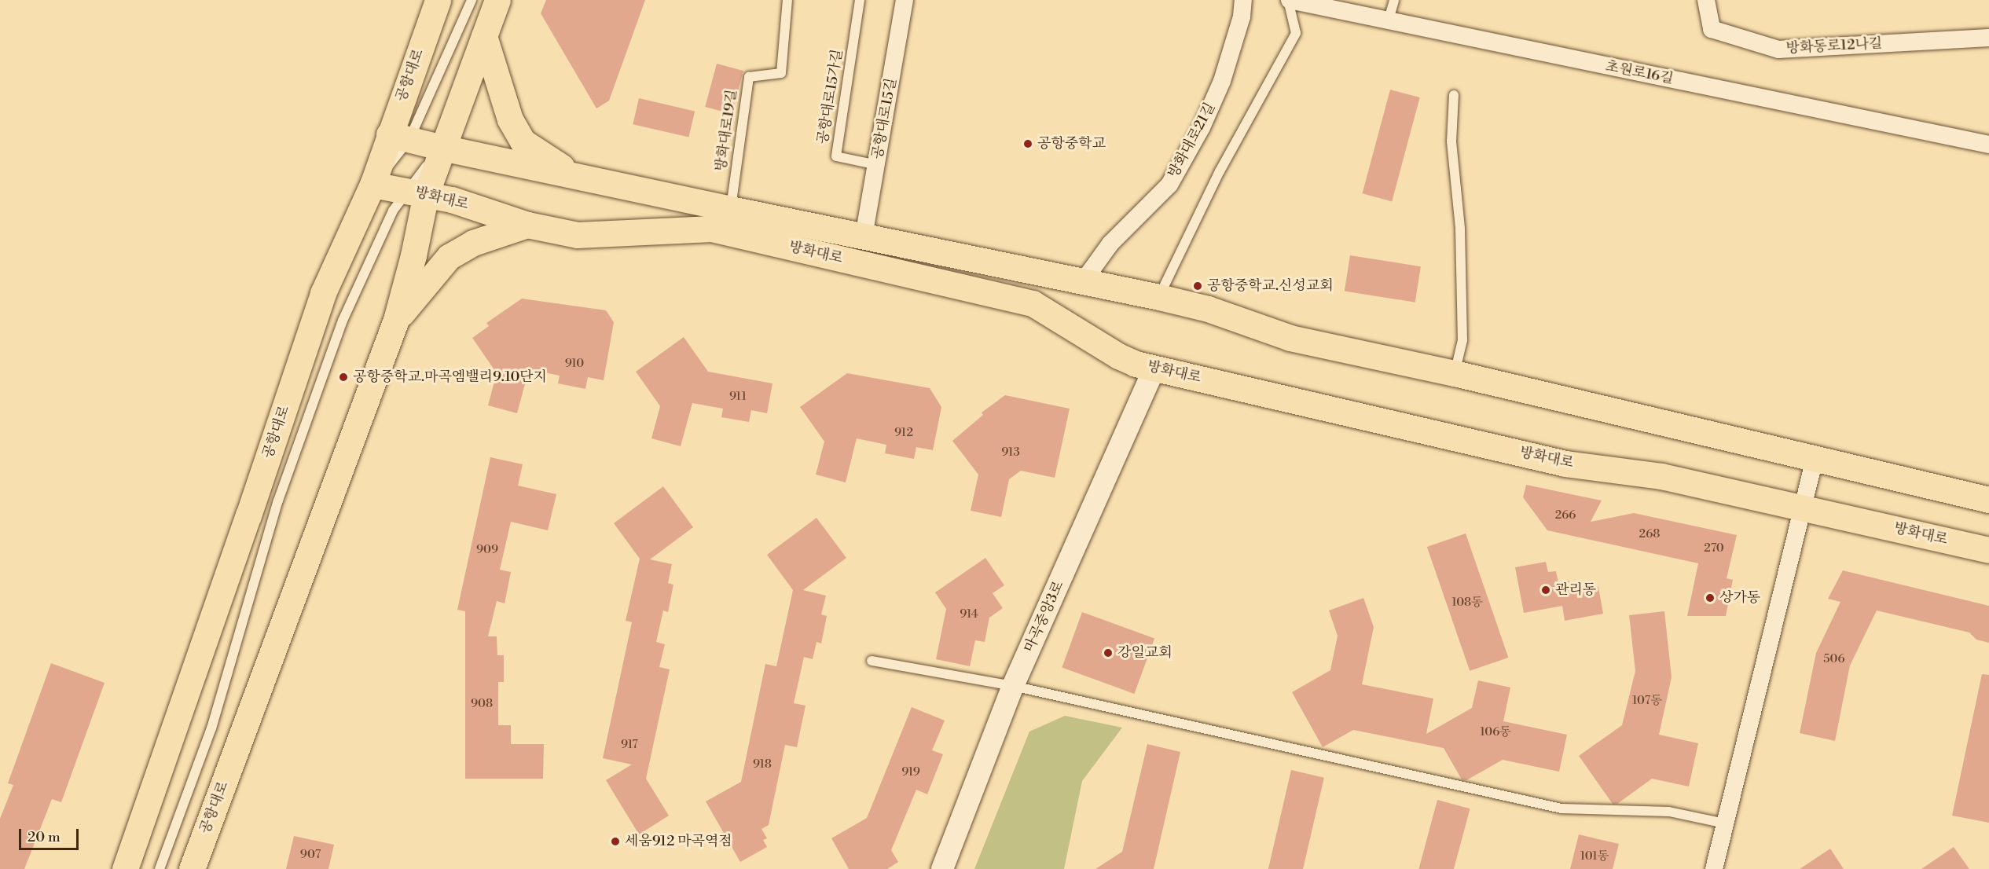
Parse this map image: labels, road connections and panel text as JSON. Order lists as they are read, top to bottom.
{
  "streets": {
    "main road": ["공항대로", "방화대로"],
    "street": [
      "방화동로12나길",
      "초원로16길",
      "공항대로15길",
      "방화대로21길",
      "마곡중앙3로"
    ],
    "lane": ["공항대로15가길", "방화대로19길"]
  },
  "crossings": [
    ["공항대로", "방화대로"],
    ["공항대로15가길", "공항대로15길"],
    ["공항대로15길", "방화대로"],
    ["방화대로19길", "방화대로"],
    ["방화대로21길", "방화대로"],
    ["방화대로", "마곡중앙3로"]
  ],
  "places": [
    "공항중학교",
    "공항중학교.신성교회",
    "공항중학교.마곡엠밸리9.10단지",
    "관리동",
    "상가동",
    "강일교회",
    "세움912 마곡역점"
  ],
  "house_numbers": [
    "910",
    "911",
    "912",
    "913",
    "266",
    "268",
    "270",
    "909",
    "108동",
    "914",
    "506",
    "107동",
    "908",
    "106동",
    "917",
    "918",
    "919",
    "907",
    "101동"
  ],
  "scale_bar": "20 m"
}
